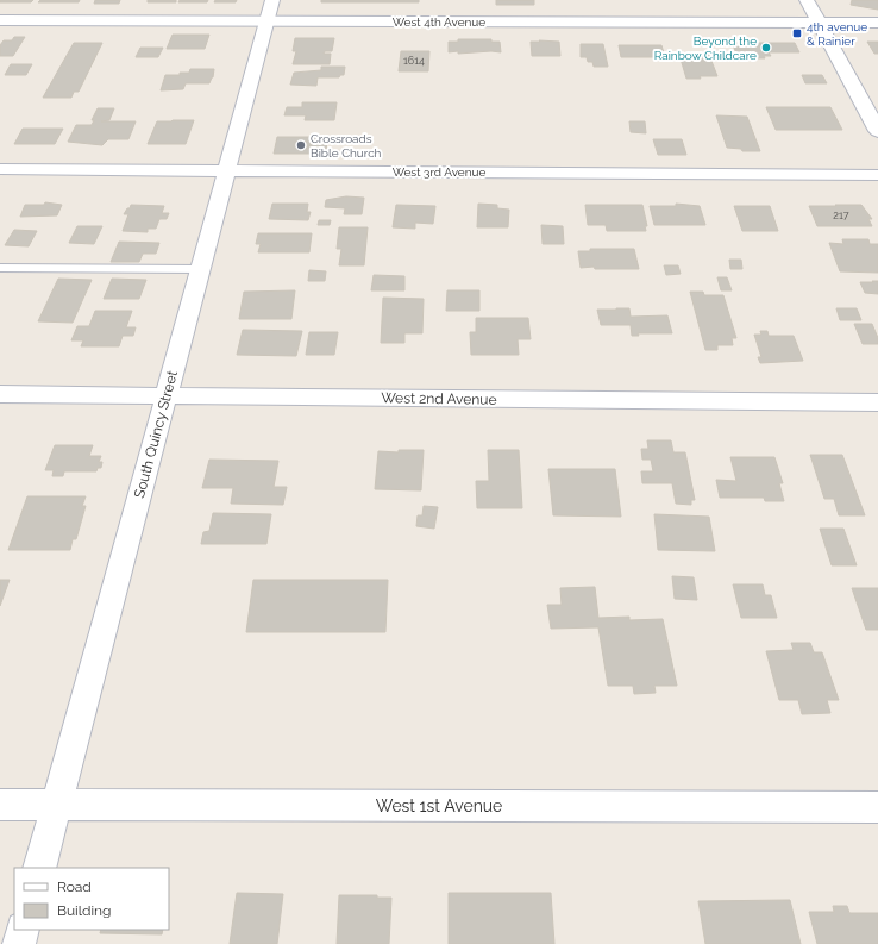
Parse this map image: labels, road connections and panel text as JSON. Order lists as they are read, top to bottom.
{
  "streets": {
    "street": [
      "West 4th Avenue",
      "West 3rd Avenue",
      "West 2nd Avenue",
      "South Quincy Street",
      "West 1st Avenue"
    ]
  },
  "crossings": [
    ["West 4th Avenue", "South Quincy Street"],
    ["West 3rd Avenue", "South Quincy Street"],
    ["West 2nd Avenue", "South Quincy Street"],
    ["South Quincy Street", "West 1st Avenue"]
  ],
  "places": {
    "transit": ["4th avenue & Rainier"],
    "other": ["Beyond the Rainbow Childcare", "Crossroads Bible Church"]
  },
  "house_numbers": ["1614", "217"],
  "legend": ["Road", "Building"]
}
